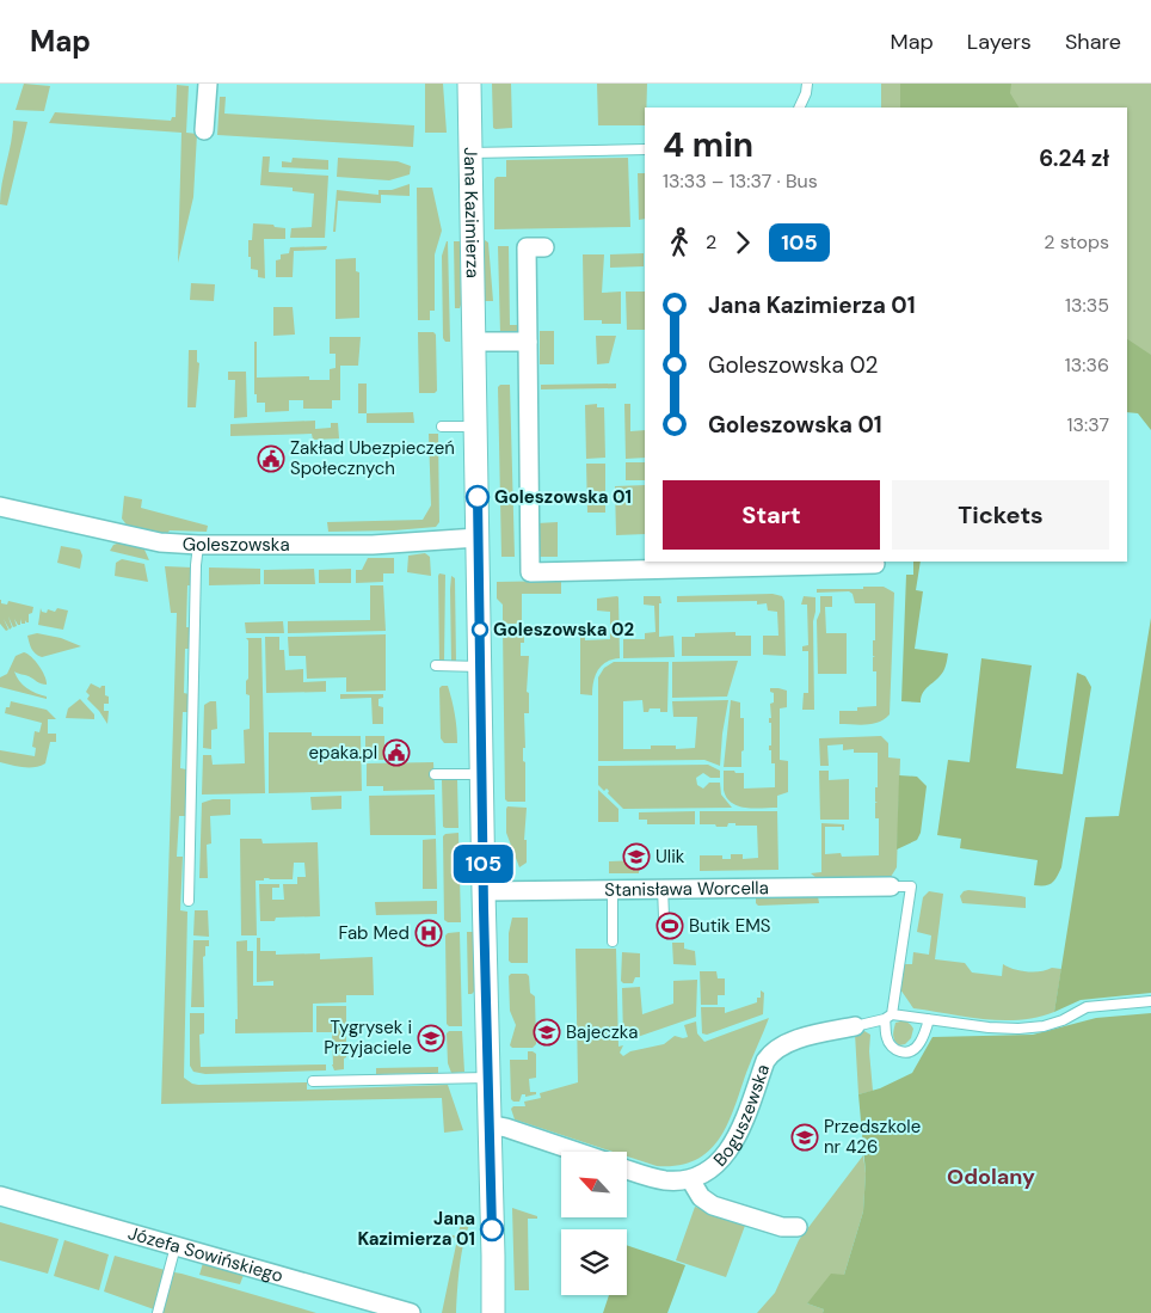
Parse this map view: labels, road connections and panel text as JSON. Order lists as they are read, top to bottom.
{
  "streets": {
    "street": [
      "Jana Kazimierza",
      "Goleszowska",
      "Stanisława Worcella",
      "Boguszewska",
      "Józefa Sowińskiego"
    ]
  },
  "crossings": [
    ["Jana Kazimierza", "Goleszowska"],
    ["Jana Kazimierza", "Stanisława Worcella"]
  ],
  "districts": ["Odolany"],
  "places": {
    "public building": ["Zakład Ubezpieczeń Społecznych", "epaka.pl"],
    "other": ["Goleszowska 01", "Goleszowska 02", "Jana Kazimierza 01"],
    "school or university": [
      "Ulik",
      "Bajeczka",
      "Tygrysek i Przyjaciele",
      "Przedszkole nr 426"
    ],
    "sports": ["Butik EMS"],
    "hospital": ["Fab Med"]
  },
  "lines": ["bus line 105"],
  "north": "top left",
  "page": {
    "header": "Map",
    "nav": ["Map", "Layers", "Share"],
    "on_map": "105",
    "heading": ["4 min", "13:33 – 13:37 · Bus", "6.24 zł"],
    "legs": ["2", "105", "2 stops"],
    "list": [
      {
        "name": "Jana Kazimierza 01",
        "value": "13:35"
      },
      {
        "name": "Goleszowska 02",
        "value": "13:36"
      },
      {
        "name": "Goleszowska 01",
        "value": "13:37"
      }
    ],
    "buttons": ["Start", "Tickets"]
  }
}
